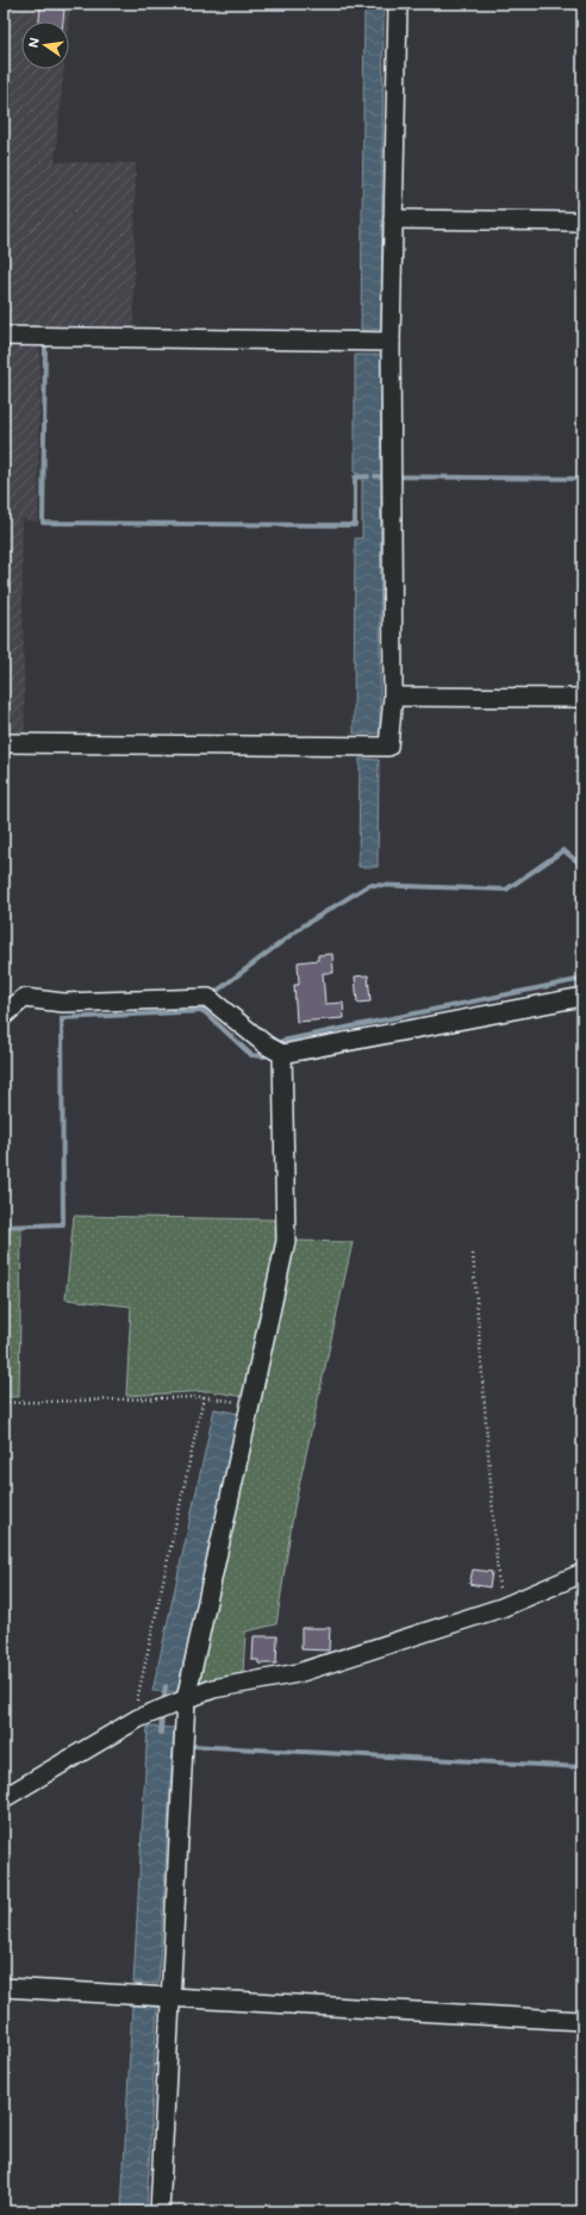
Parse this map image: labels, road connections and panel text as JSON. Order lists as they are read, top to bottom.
{
  "north": "left"
}
